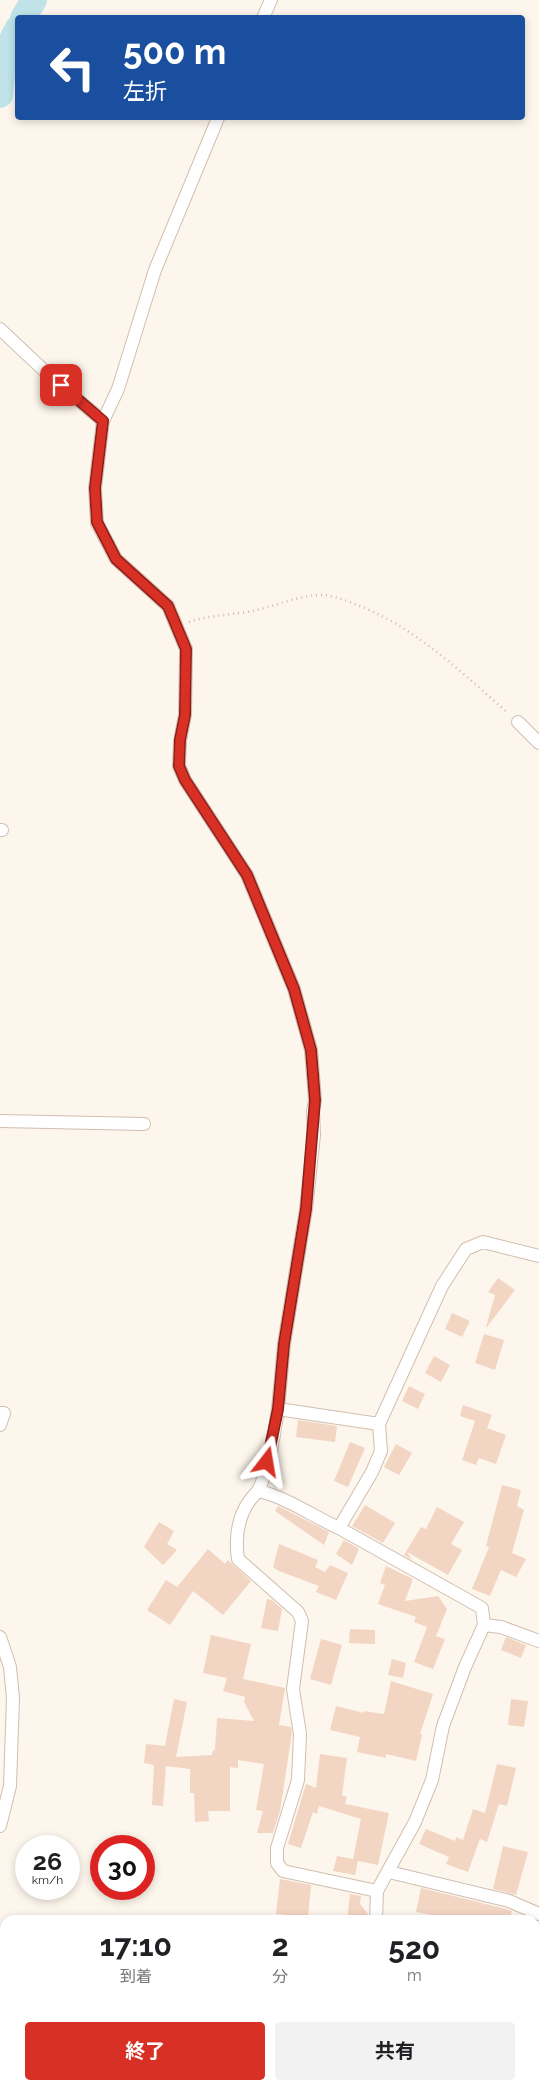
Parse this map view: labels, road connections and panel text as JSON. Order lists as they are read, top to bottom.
{
  "page": {
    "turn": ["500 m", "左折"],
    "speed": "26 km/h",
    "limit": "30",
    "eta": [
      "17:10",
      "到着",
      "2",
      "分",
      "520",
      "m"
    ],
    "buttons": ["終了", "共有"]
  }
}
